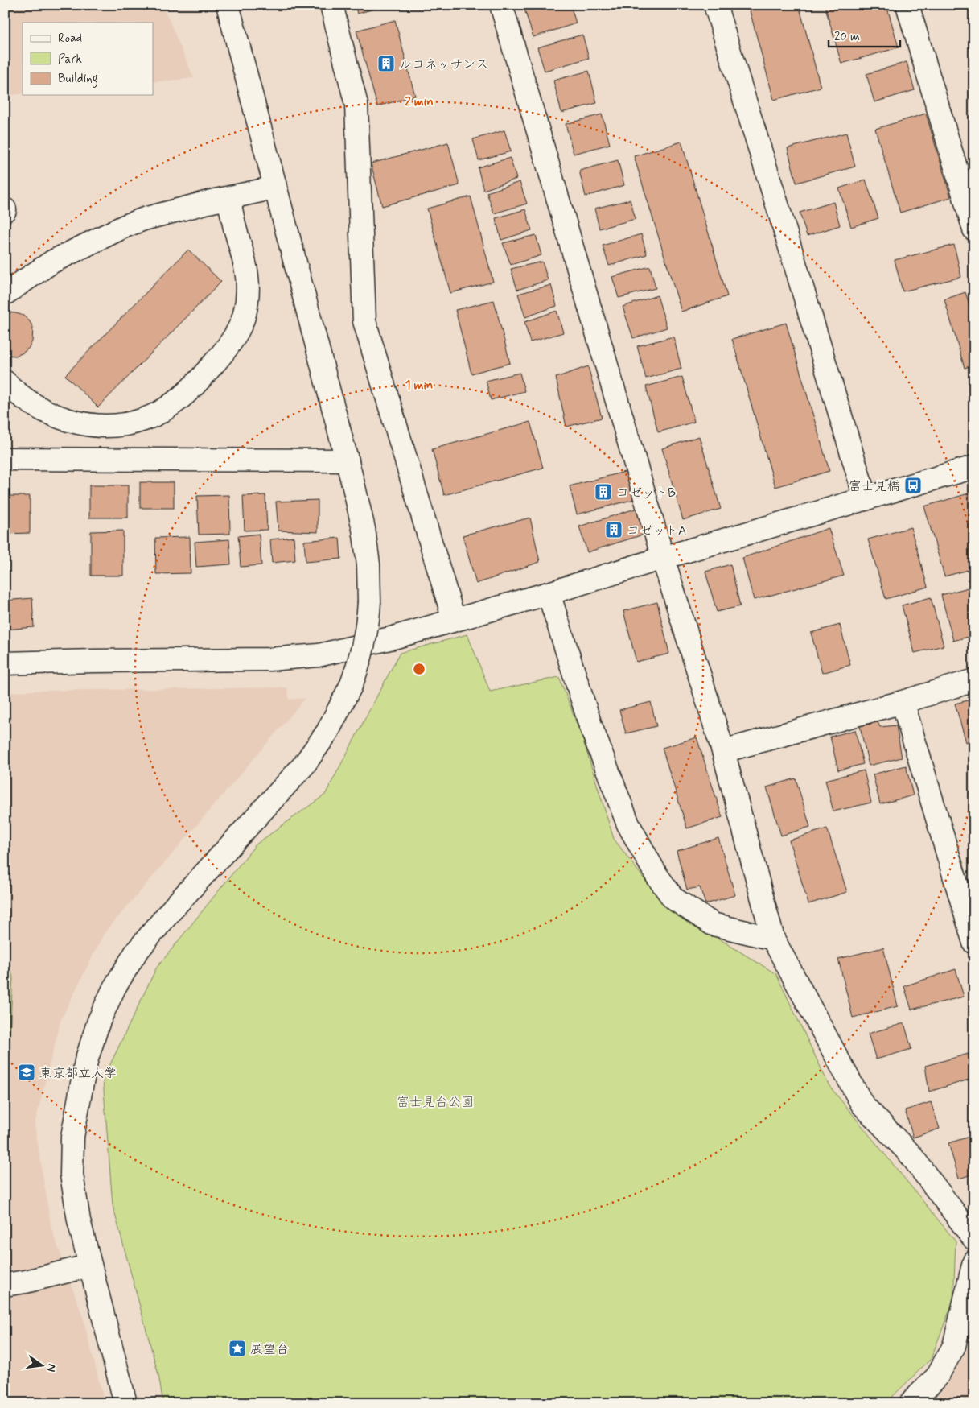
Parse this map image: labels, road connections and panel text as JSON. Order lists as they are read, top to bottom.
{
  "parks": ["富士見台公園"],
  "places": {
    "building": ["ルコネッサンス", "コゼットB", "コゼットA"],
    "bus stop": ["富士見橋"],
    "school or university": ["東京都立大学"],
    "place": ["展望台"]
  },
  "legend": ["Road", "Park", "Building"],
  "scale_bar": "20 m",
  "north": "right",
  "rings": ["2 min", "1 min"]
}
